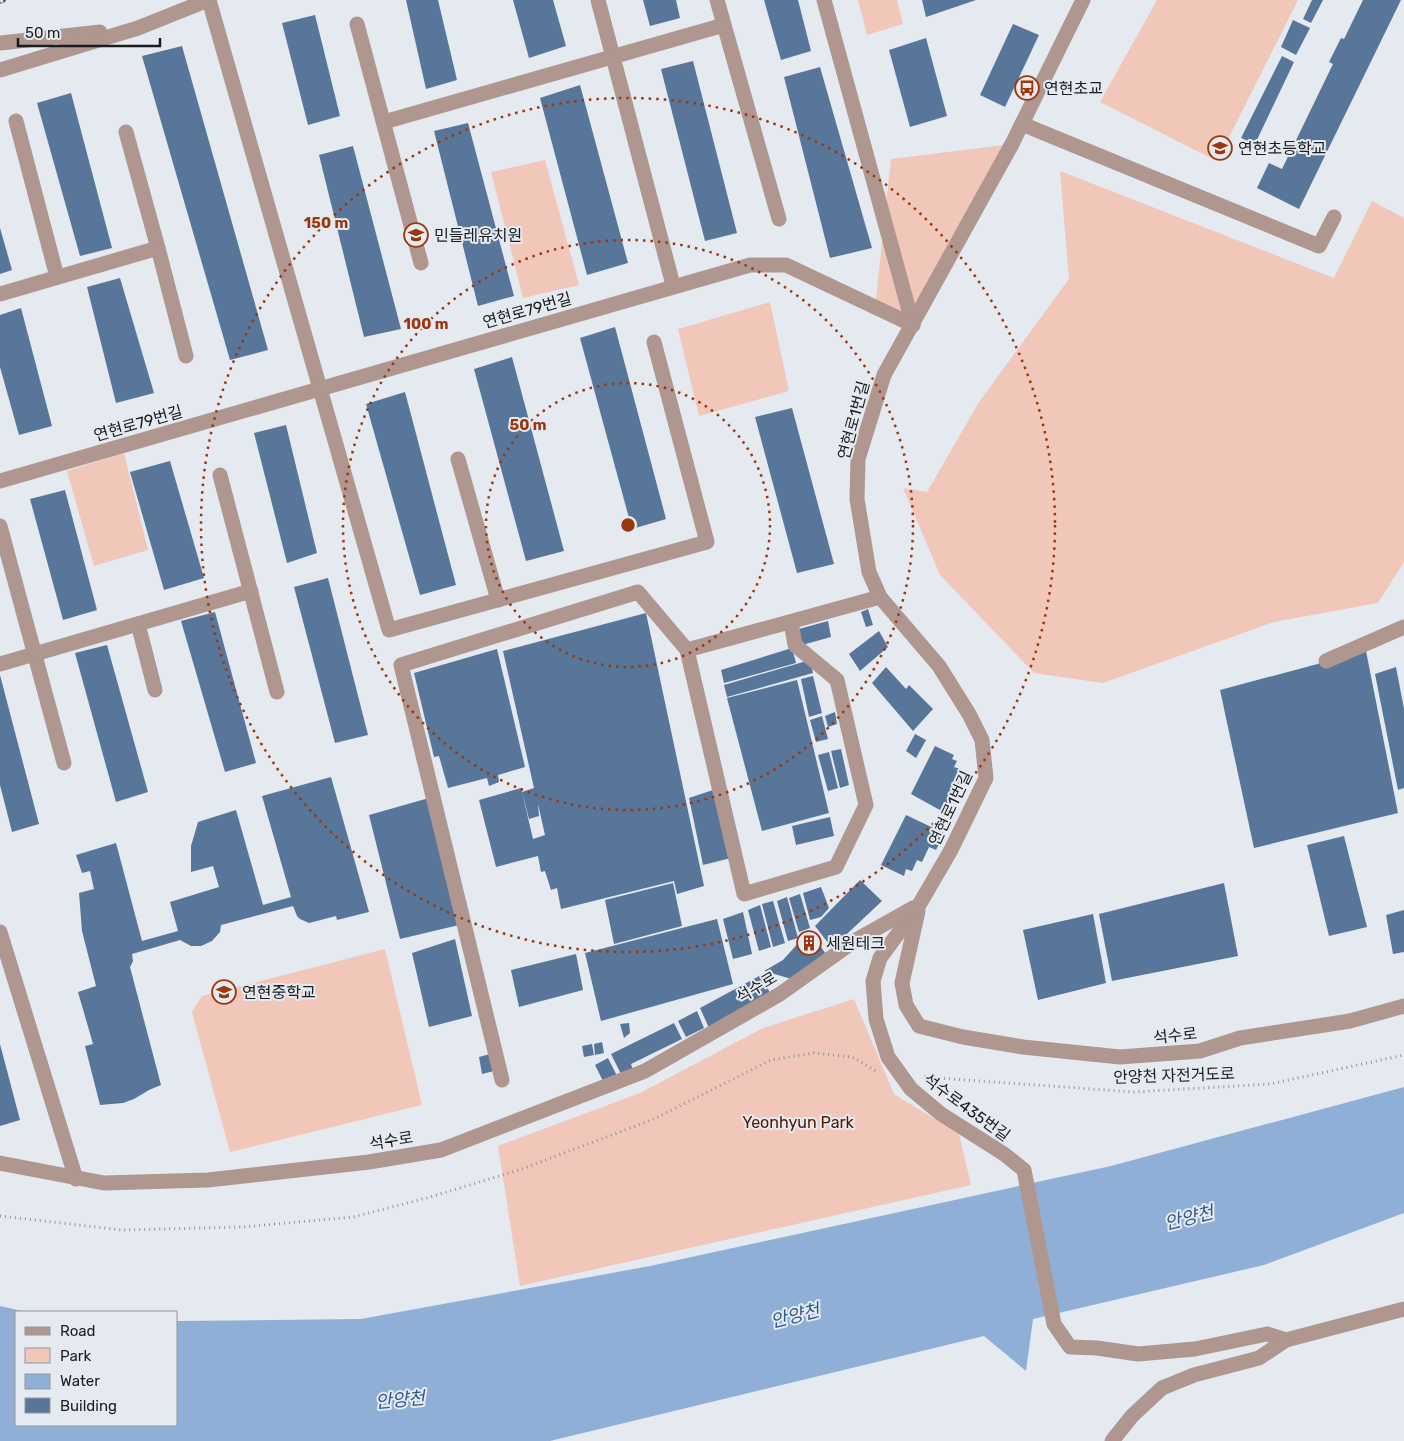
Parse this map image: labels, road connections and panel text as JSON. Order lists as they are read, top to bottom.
{
  "streets": {
    "street": [
      "연현로79번길",
      "연현로1번길",
      "석수로",
      "석수로435번길"
    ],
    "path": ["안양천 자전거도로"]
  },
  "crossings": [
    ["연현로79번길", "연현로1번길"],
    ["연현로1번길", "석수로"],
    ["연현로1번길", "석수로435번길"],
    ["석수로", "석수로435번길"],
    ["안양천 자전거도로", "석수로435번길"]
  ],
  "water": ["안양천"],
  "parks": ["Yeonhyun Park"],
  "places": {
    "bus stop": ["연현초교"],
    "school or university": ["연현초등학교", "민들레유치원", "연현중학교"],
    "building": ["세원테크"]
  },
  "legend": [
    "Road",
    "Park",
    "Water",
    "Building"
  ],
  "scale_bar": "50 m",
  "rings": ["150 m", "100 m", "50 m"]
}
